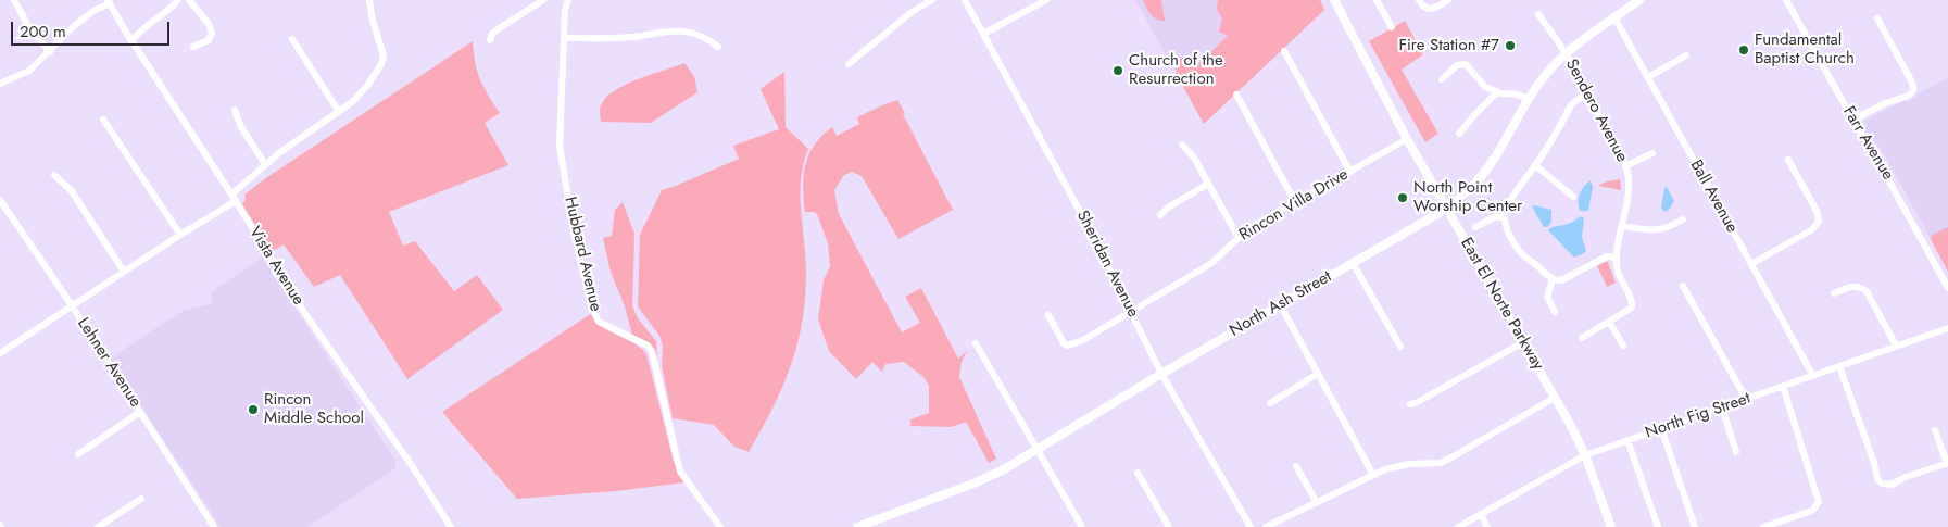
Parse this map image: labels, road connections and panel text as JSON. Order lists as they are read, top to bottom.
{
  "streets": {
    "main road": ["North Ash Street", "East El Norte Parkway"],
    "street": [
      "Sendero Avenue",
      "Farr Avenue",
      "Ball Avenue",
      "Rincon Villa Drive",
      "Hubbard Avenue",
      "Sheridan Avenue",
      "Vista Avenue",
      "Lehner Avenue",
      "North Fig Street"
    ]
  },
  "crossings": [
    ["Sendero Avenue", "North Ash Street"],
    ["Ball Avenue", "North Ash Street"],
    ["Ball Avenue", "North Fig Street"],
    ["Rincon Villa Drive", "Sheridan Avenue"],
    ["Rincon Villa Drive", "East El Norte Parkway"],
    ["Sheridan Avenue", "North Ash Street"],
    ["North Ash Street", "East El Norte Parkway"],
    ["East El Norte Parkway", "North Fig Street"]
  ],
  "places": [
    "Fire Station #7",
    "Fundamental Baptist Church",
    "Church of the Resurrection",
    "North Point Worship Center",
    "Rincon Middle School"
  ],
  "scale_bar": "200 m"
}
